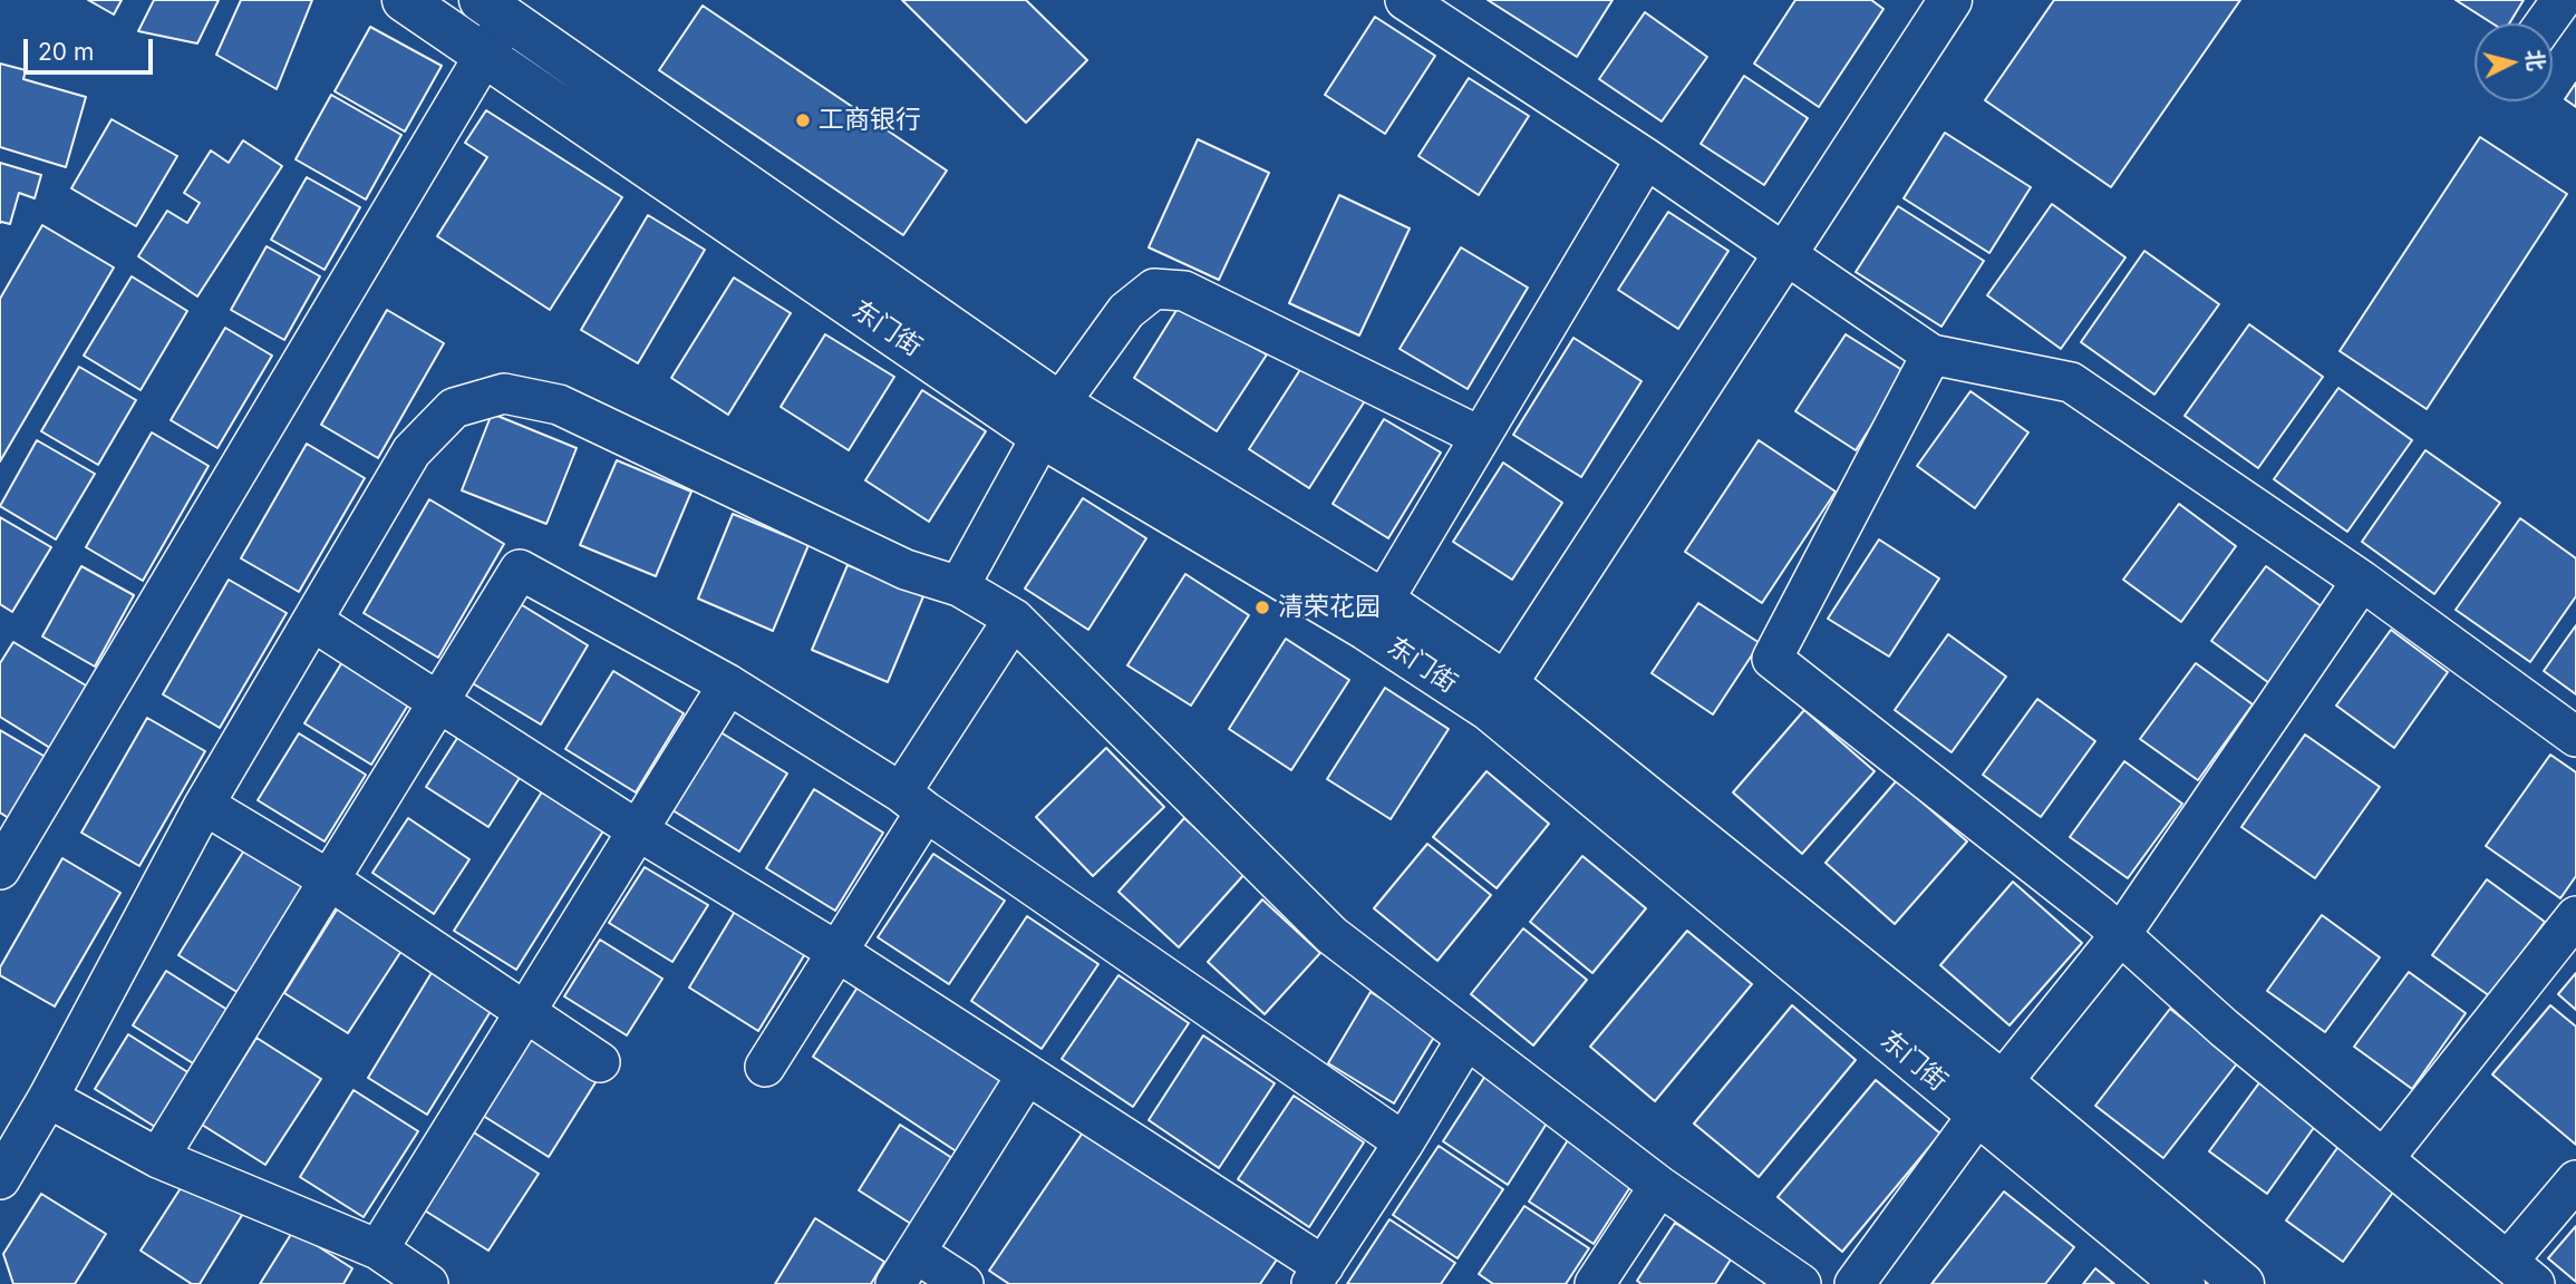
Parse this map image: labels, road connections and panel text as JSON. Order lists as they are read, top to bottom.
{
  "streets": {
    "street": ["东门街"]
  },
  "places": ["工商银行", "清荣花园"],
  "scale_bar": "20 m",
  "north": "right"
}
